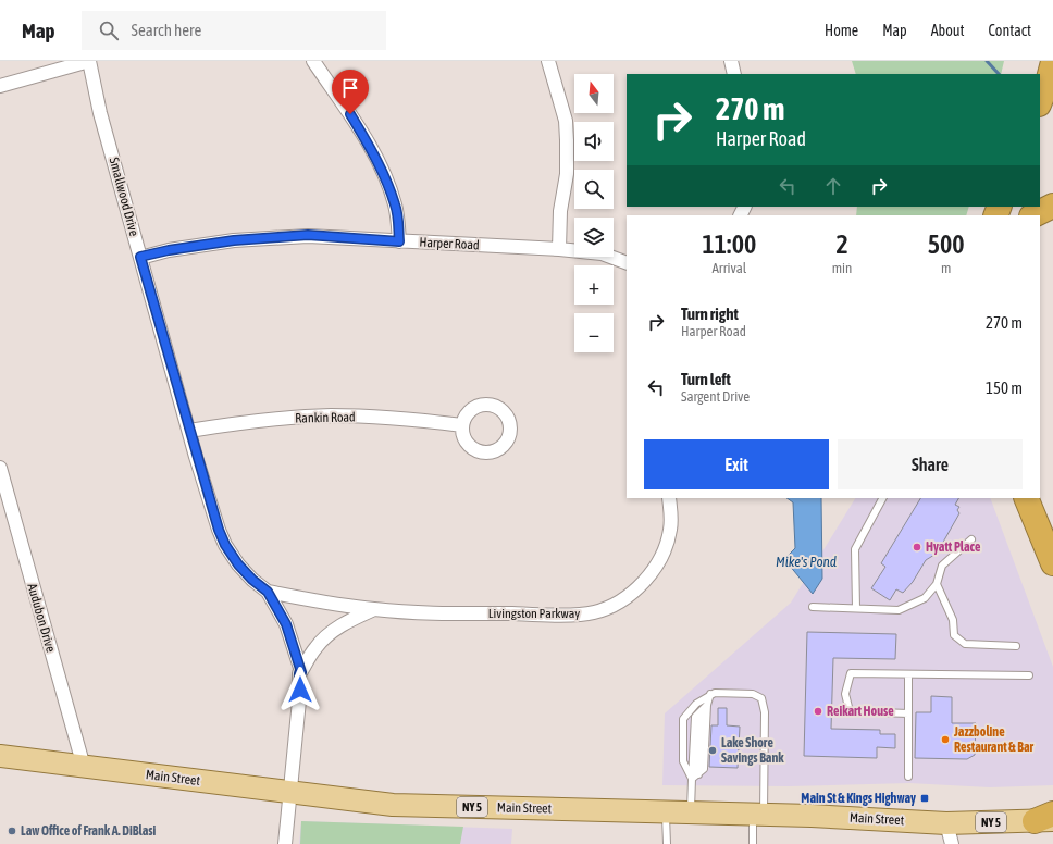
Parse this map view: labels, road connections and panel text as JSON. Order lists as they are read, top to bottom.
{
  "streets": {
    "main road": ["Main Street", "NY 5"],
    "street": [
      "Smallwood Drive",
      "Harper Road",
      "Rankin Road",
      "Livingston Parkway",
      "Audubon Drive"
    ]
  },
  "crossings": [
    ["Smallwood Drive", "Harper Road"],
    ["Smallwood Drive", "Rankin Road"],
    ["Smallwood Drive", "Livingston Parkway"],
    ["Smallwood Drive", "Main Street"],
    ["Audubon Drive", "Main Street"]
  ],
  "water": ["Mike's Pond"],
  "places": {
    "other": [
      "Hyatt Place",
      "Reikart House",
      "Jazzboline Restaurant & Bar",
      "Lake Shore Savings Bank",
      "Law Office of Frank A. DiBlasi"
    ],
    "transit": ["Main St & Kings Highway"]
  },
  "north": "top",
  "page": {
    "header": "Map",
    "search": "Search here",
    "nav": [
      "Home",
      "Map",
      "About",
      "Contact"
    ],
    "map_buttons": ["+", "−"],
    "turn": ["270 m", "Harper Road"],
    "eta": [
      "11:00",
      "Arrival",
      "2",
      "min",
      "500",
      "m"
    ],
    "list": [
      {
        "name": "Turn right",
        "note": "Harper Road",
        "value": "270 m"
      },
      {
        "name": "Turn left",
        "note": "Sargent Drive",
        "value": "150 m"
      }
    ],
    "buttons": ["Exit", "Share"]
  }
}
